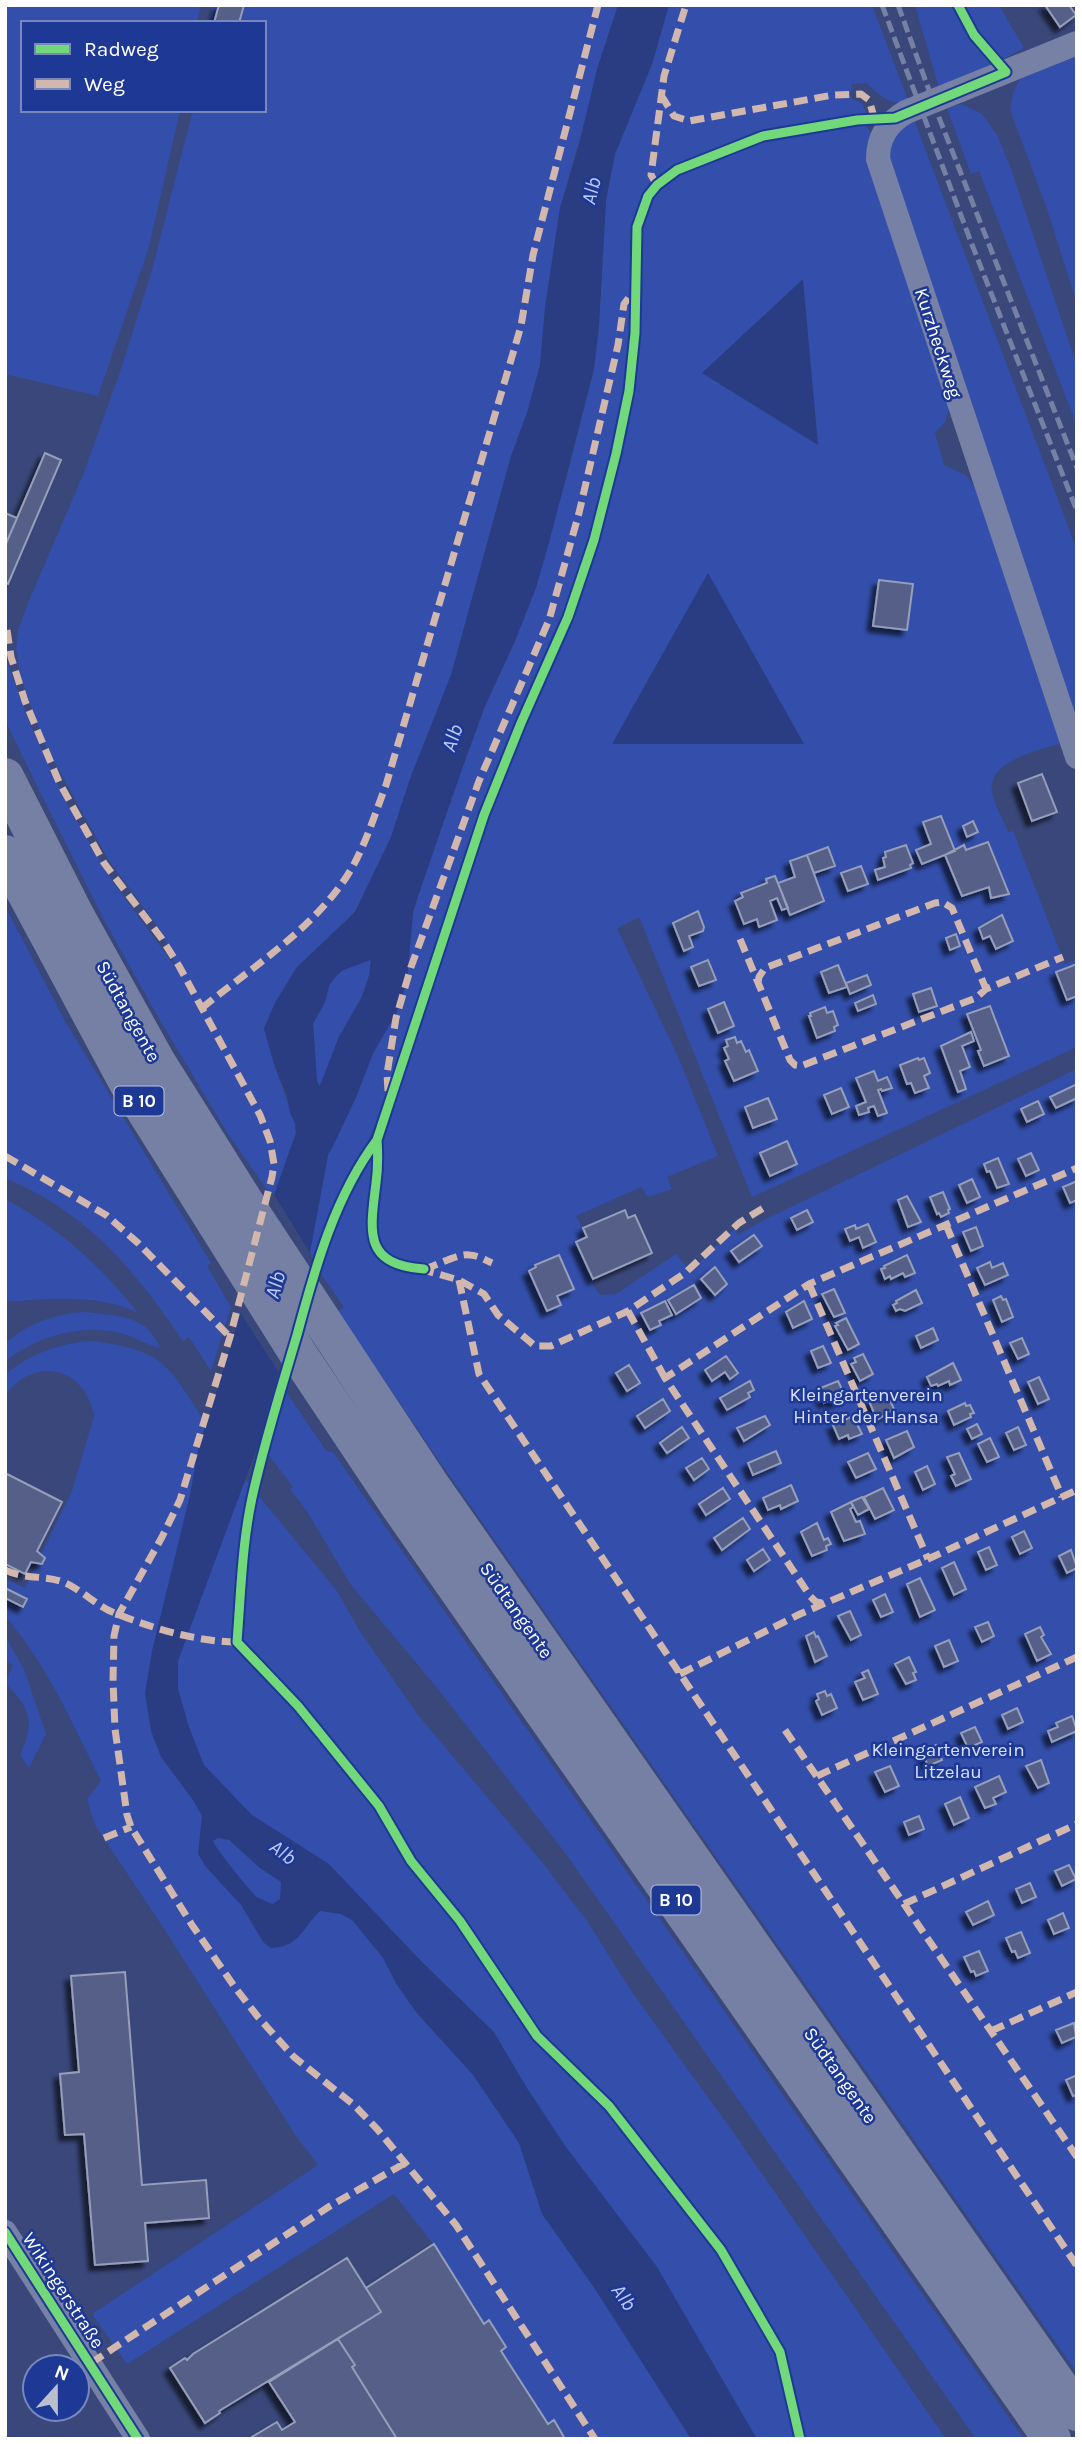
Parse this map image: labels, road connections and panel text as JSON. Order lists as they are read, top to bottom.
{
  "streets": {
    "highway": ["Südtangente", "B 10"],
    "street": ["Kurzheckweg", "Wikingerstraße"]
  },
  "water": ["Alb"],
  "parks": ["Kleingartenverein Hinter der Hansa", "Kleingartenverein Litzelau"],
  "legend": ["Radweg", "Weg"],
  "north": "top"
}
